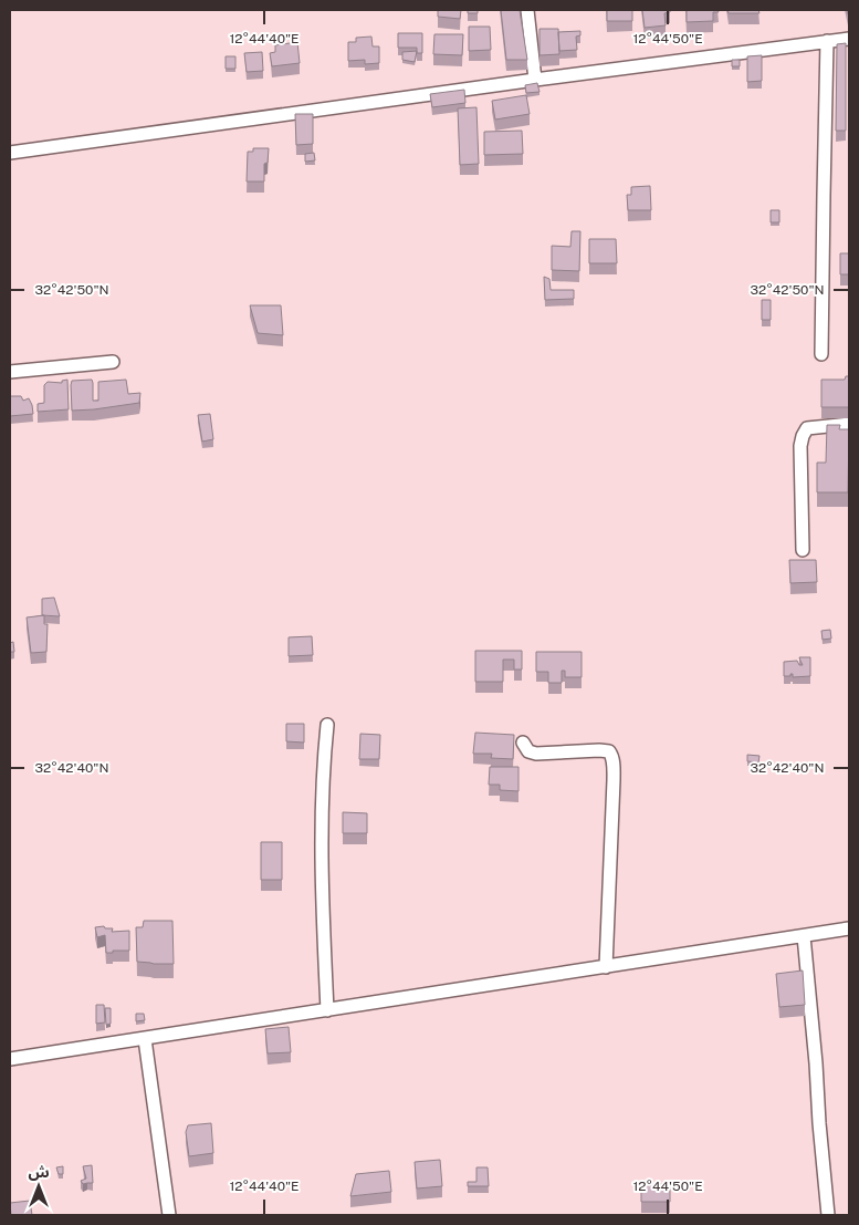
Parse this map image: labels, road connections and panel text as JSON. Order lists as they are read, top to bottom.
{
  "north": "top",
  "coordinates": [
    "12°44'40\"E",
    "12°44'50\"E",
    "32°42'50\"N",
    "32°42'40\"N"
  ]
}
